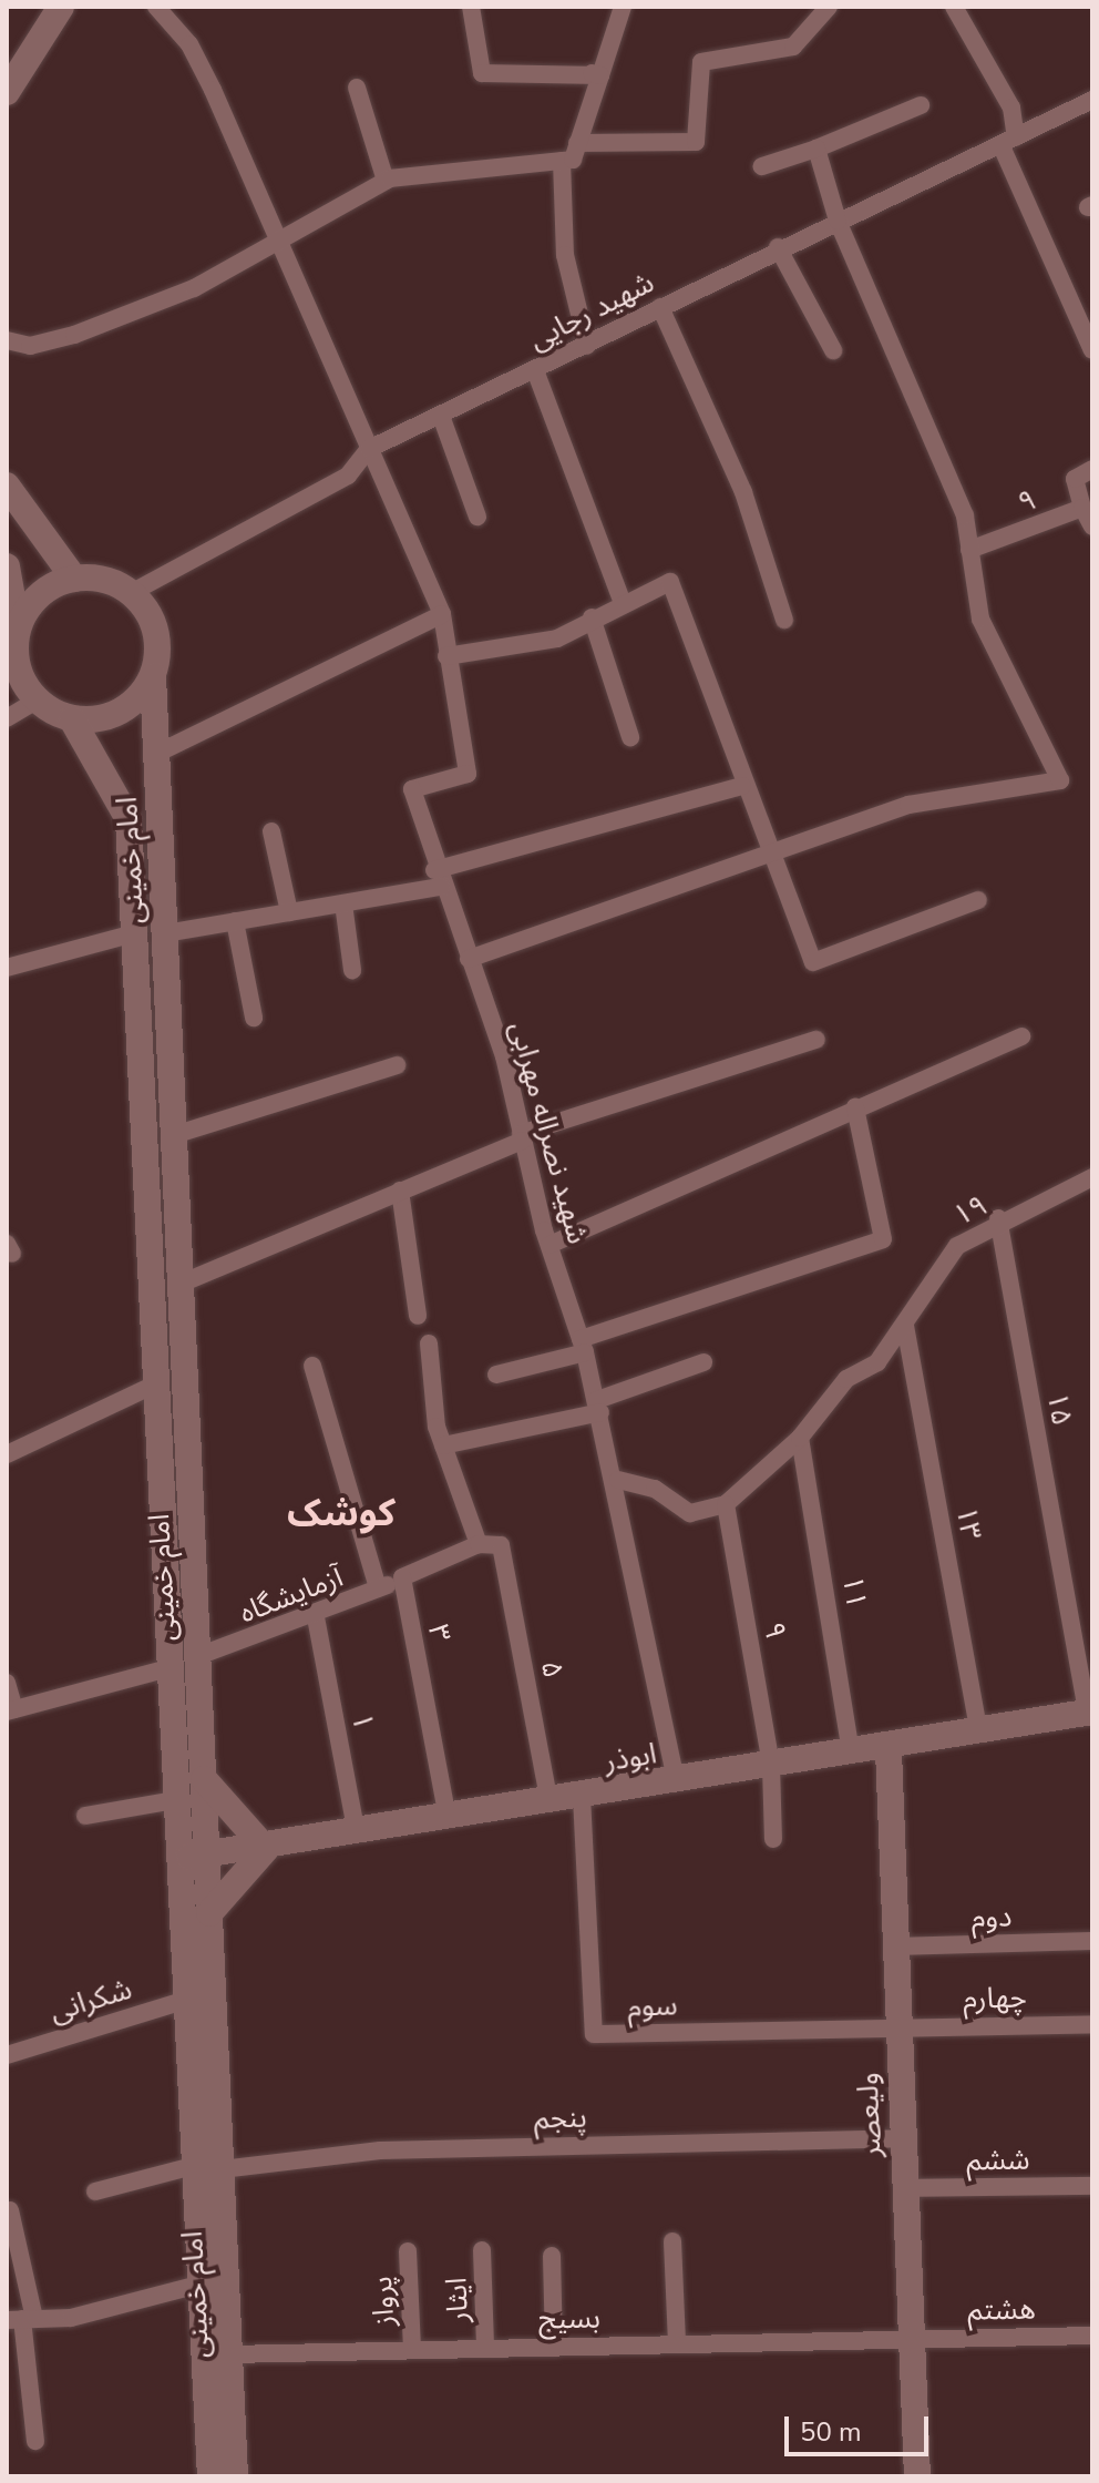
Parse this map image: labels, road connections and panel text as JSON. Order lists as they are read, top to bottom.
{
  "streets": {
    "main road": ["امام خمینی", "ابوذر", "ولیعصر"],
    "street": [
      "شهید رجایی",
      "۹",
      "شهید نصراله مهرابی",
      "۱۹",
      "۱۵",
      "۱۳",
      "۱۱",
      "آزمایشگاه",
      "۳",
      "۵",
      "۱",
      "دوم",
      "چهارم",
      "شکرانی",
      "سوم",
      "پنجم",
      "ششم",
      "ایثار",
      "پرواز",
      "هشتم",
      "بسیج"
    ]
  },
  "crossings": [
    ["شهید رجایی", "امام خمینی"],
    ["شهید رجایی", "شهید نصراله مهرابی"],
    ["۹", "۱۹"],
    ["۹", "ابوذر"],
    ["امام خمینی", "آزمایشگاه"],
    ["امام خمینی", "ابوذر"],
    ["امام خمینی", "شکرانی"],
    ["امام خمینی", "پنجم"],
    ["امام خمینی", "بسیج"],
    ["شهید نصراله مهرابی", "ابوذر"],
    ["۱۹", "۱۵"],
    ["۱۹", "۱۳"],
    ["۱۹", "۱۱"],
    ["۱۵", "ابوذر"],
    ["۱۳", "ابوذر"],
    ["۱۱", "ابوذر"],
    ["آزمایشگاه", "۳"],
    ["آزمایشگاه", "۱"],
    ["۳", "ابوذر"],
    ["۵", "ابوذر"],
    ["۱", "ابوذر"],
    ["ابوذر", "سوم"],
    ["ابوذر", "ولیعصر"],
    ["دوم", "ولیعصر"],
    ["چهارم", "سوم"],
    ["چهارم", "ولیعصر"],
    ["سوم", "ولیعصر"],
    ["ولیعصر", "پنجم"],
    ["ولیعصر", "ششم"],
    ["ولیعصر", "هشتم"],
    ["ولیعصر", "بسیج"],
    ["ایثار", "بسیج"],
    ["پرواز", "بسیج"],
    ["هشتم", "بسیج"]
  ],
  "districts": ["کوشک"],
  "scale_bar": "50 m"
}
